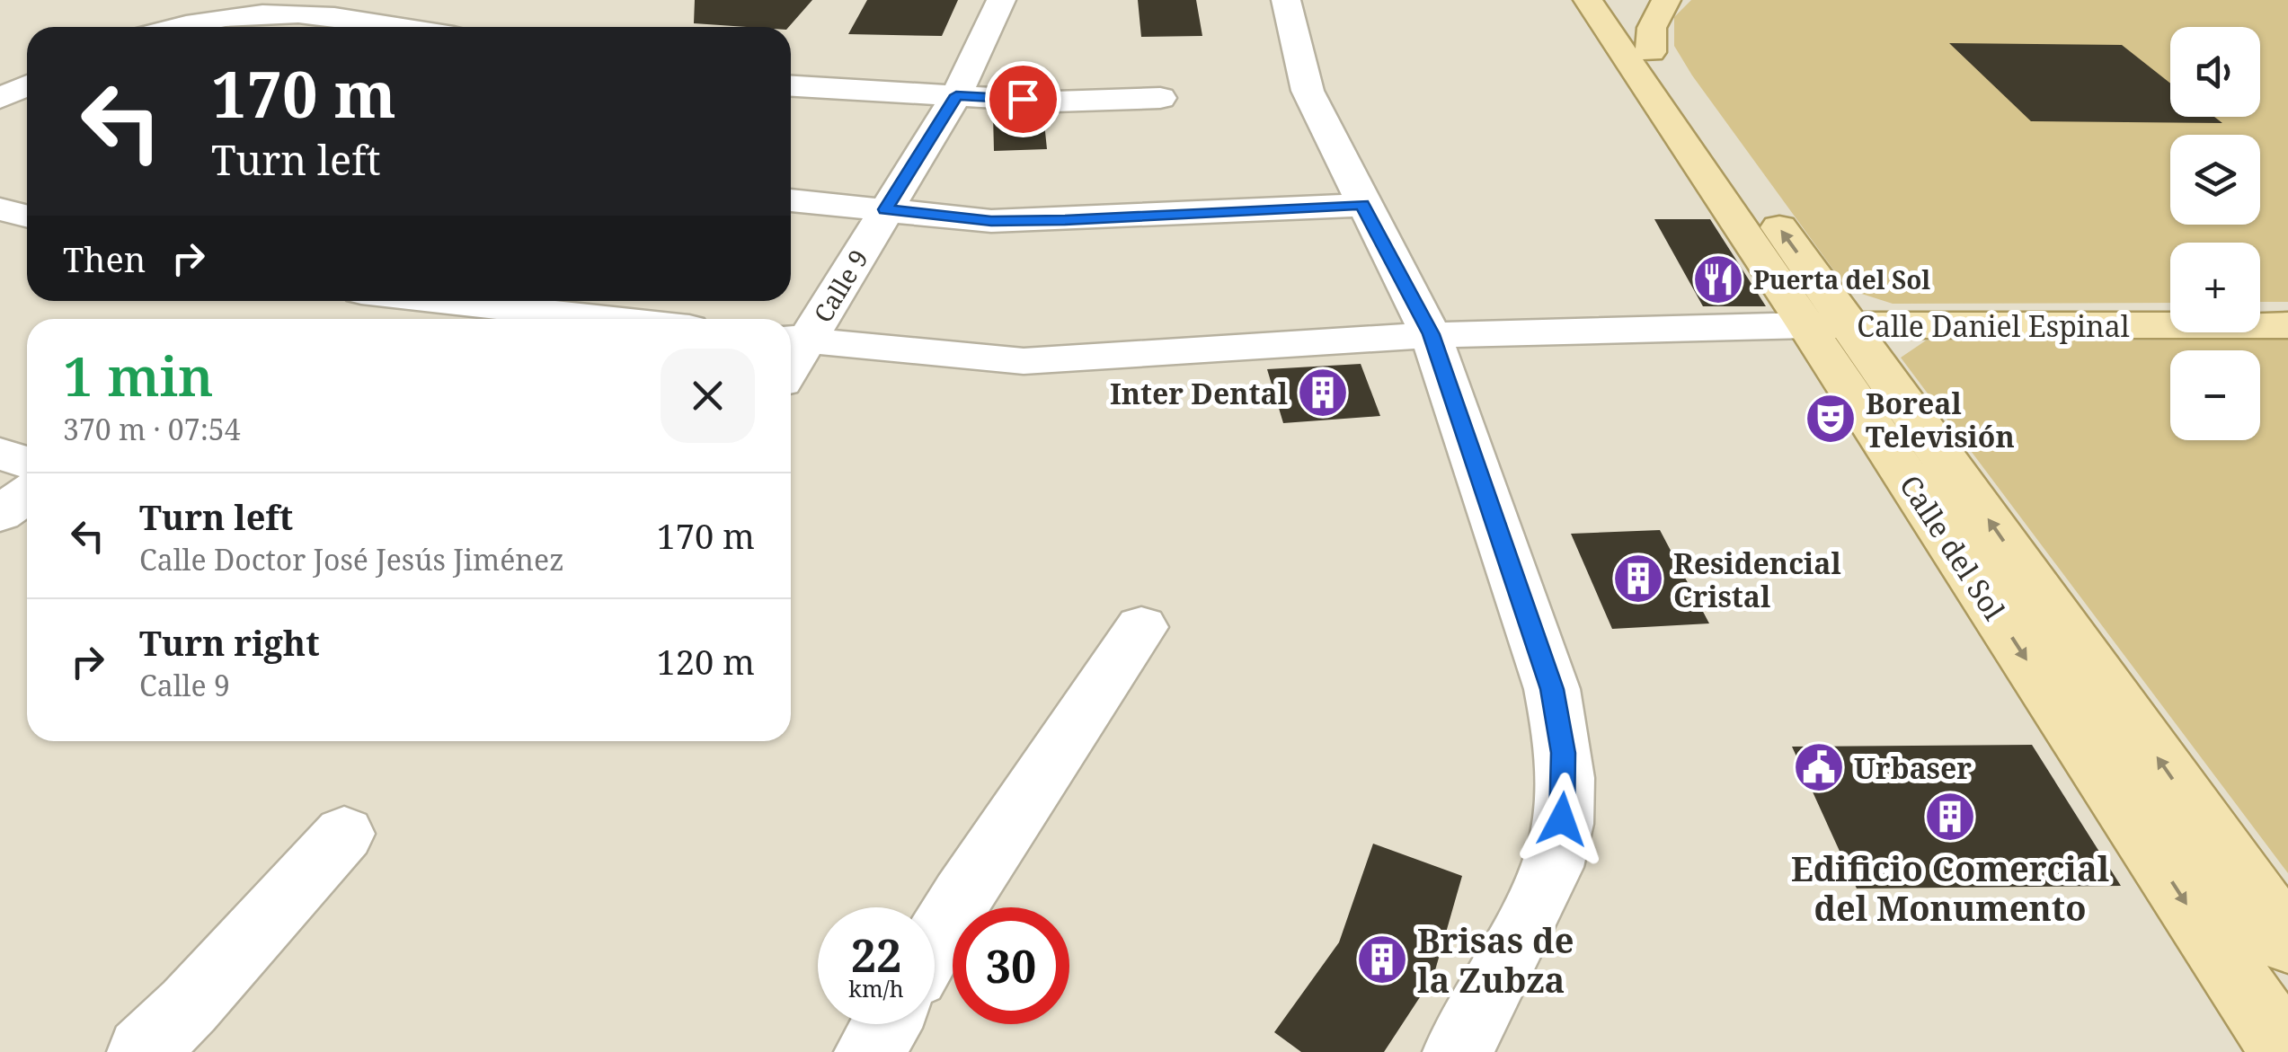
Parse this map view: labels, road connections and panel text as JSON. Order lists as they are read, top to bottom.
{
  "streets": {
    "main road": ["Calle Daniel Espinal", "Calle del Sol"],
    "street": ["Calle 9"]
  },
  "crossings": [
    ["Calle Daniel Espinal", "Calle del Sol"]
  ],
  "places": {
    "restaurant": ["Puerta del Sol"],
    "building": [
      "Inter Dental",
      "Residencial Cristal",
      "Edificio Comercial del Monumento",
      "Brisas de la Zubza"
    ],
    "theatre": ["Boreal Televisión"],
    "public building": ["Urbaser"]
  },
  "page": {
    "map_buttons": ["+", "−"],
    "turn": ["170 m", "Turn left"],
    "then": "Then",
    "heading": ["1 min", "370 m · 07:54"],
    "list": [
      {
        "name": "Turn left",
        "note": "Calle Doctor José Jesús Jiménez",
        "value": "170 m"
      },
      {
        "name": "Turn right",
        "note": "Calle 9",
        "value": "120 m"
      }
    ],
    "speed": "22 km/h",
    "limit": "30"
  }
}
